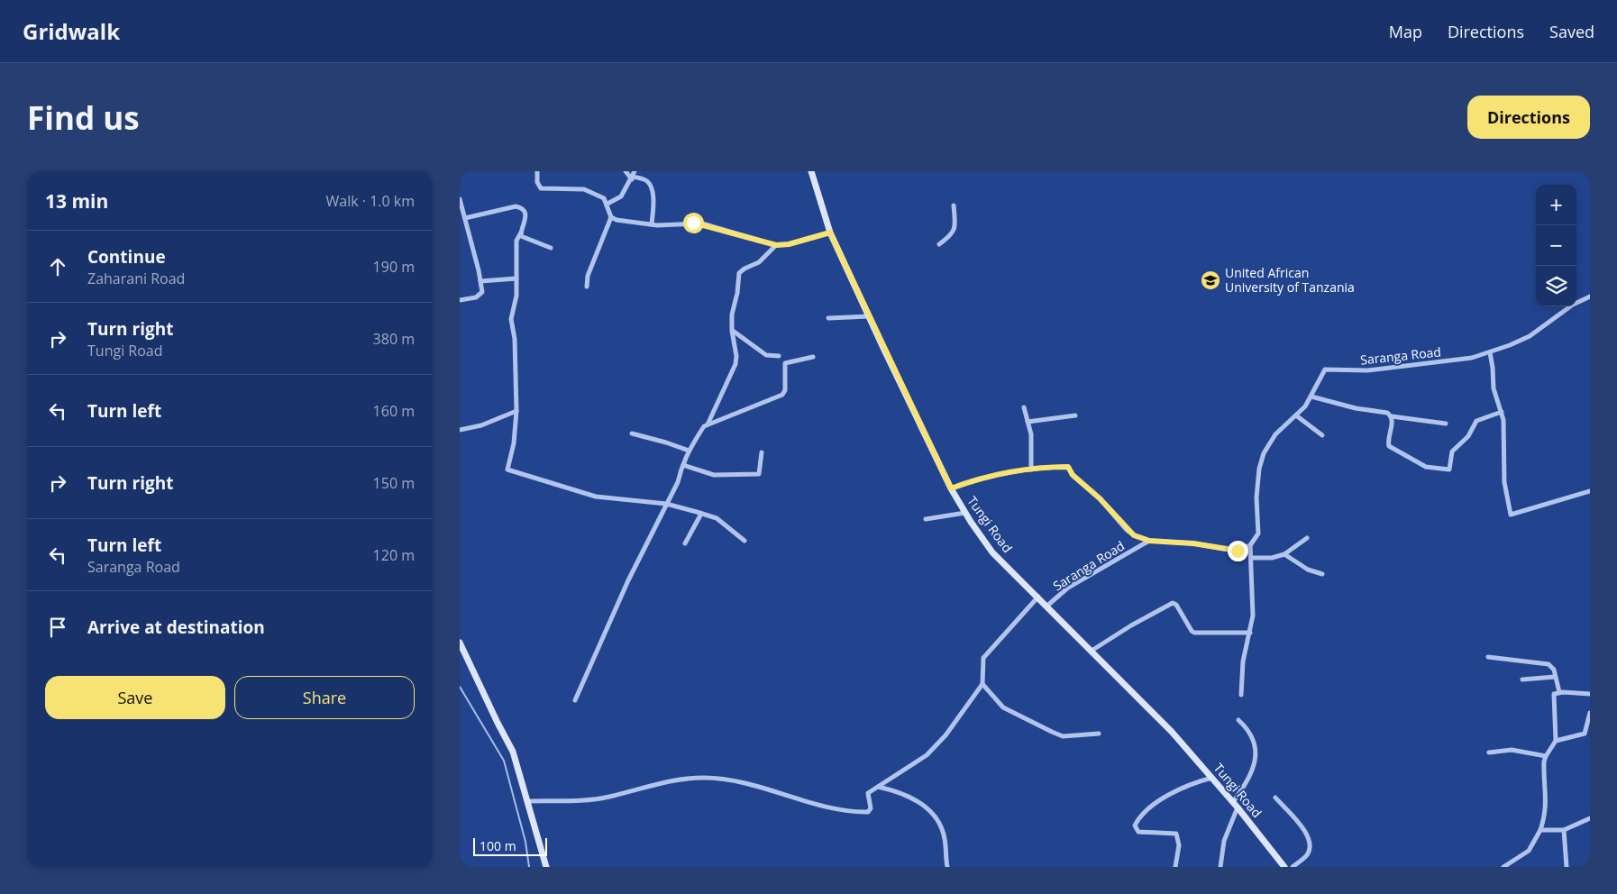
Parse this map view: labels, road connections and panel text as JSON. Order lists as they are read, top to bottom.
{
  "streets": {
    "main road": ["Tungi Road"],
    "street": ["Saranga Road"]
  },
  "crossings": [
    ["Saranga Road", "Tungi Road"]
  ],
  "places": {
    "school or university": ["United African University of Tanzania"]
  },
  "scale_bar": "100 m",
  "page": {
    "header": "Gridwalk",
    "nav": ["Map", "Directions", "Saved"],
    "buttons": [
      "Directions",
      ["Save", "Share"]
    ],
    "title": "Find us",
    "heading": ["13 min", "Walk · 1.0 km"],
    "map_buttons": ["+", "−"],
    "list": [
      ["Continue", "Zaharani Road", "190 m"],
      ["Turn right", "Tungi Road", "380 m"],
      ["Turn left", "160 m"],
      ["Turn right", "150 m"],
      ["Turn left", "Saranga Road", "120 m"],
      "Arrive at destination"
    ],
    "scale": "100 m"
  }
}
